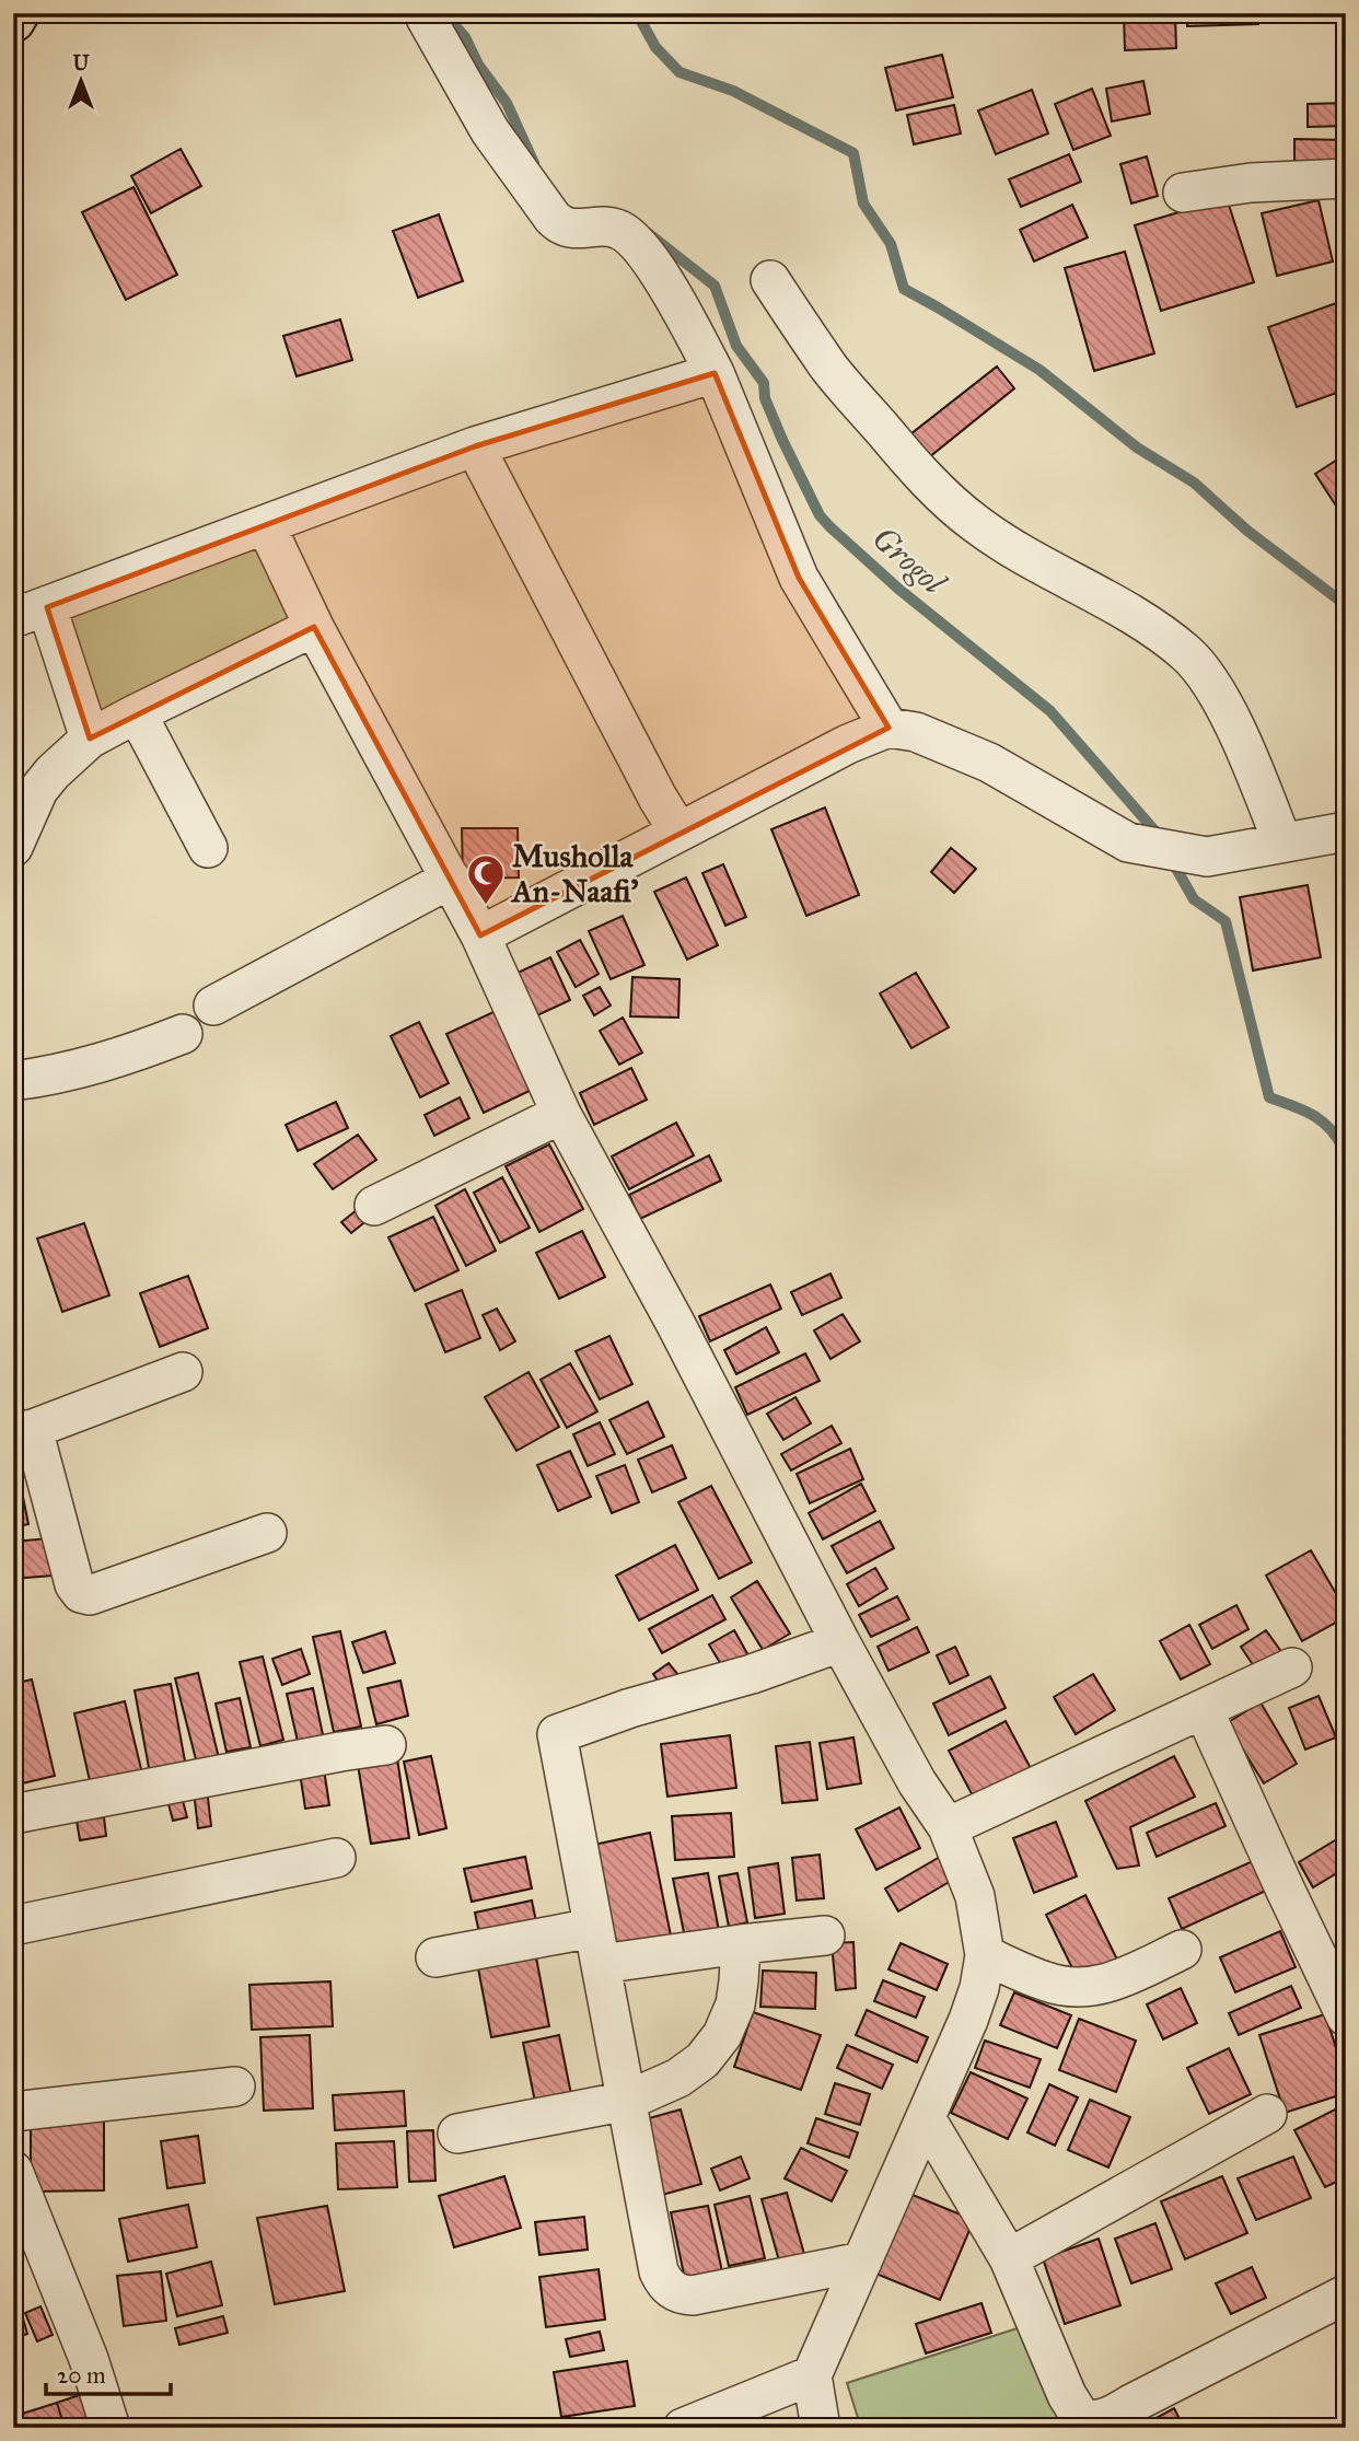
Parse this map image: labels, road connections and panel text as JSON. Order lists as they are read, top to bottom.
{
  "water": ["Grogol"],
  "places": {
    "mosque": ["Musholla An-Naafi'"]
  },
  "scale_bar": "20 m",
  "north": "top"
}
